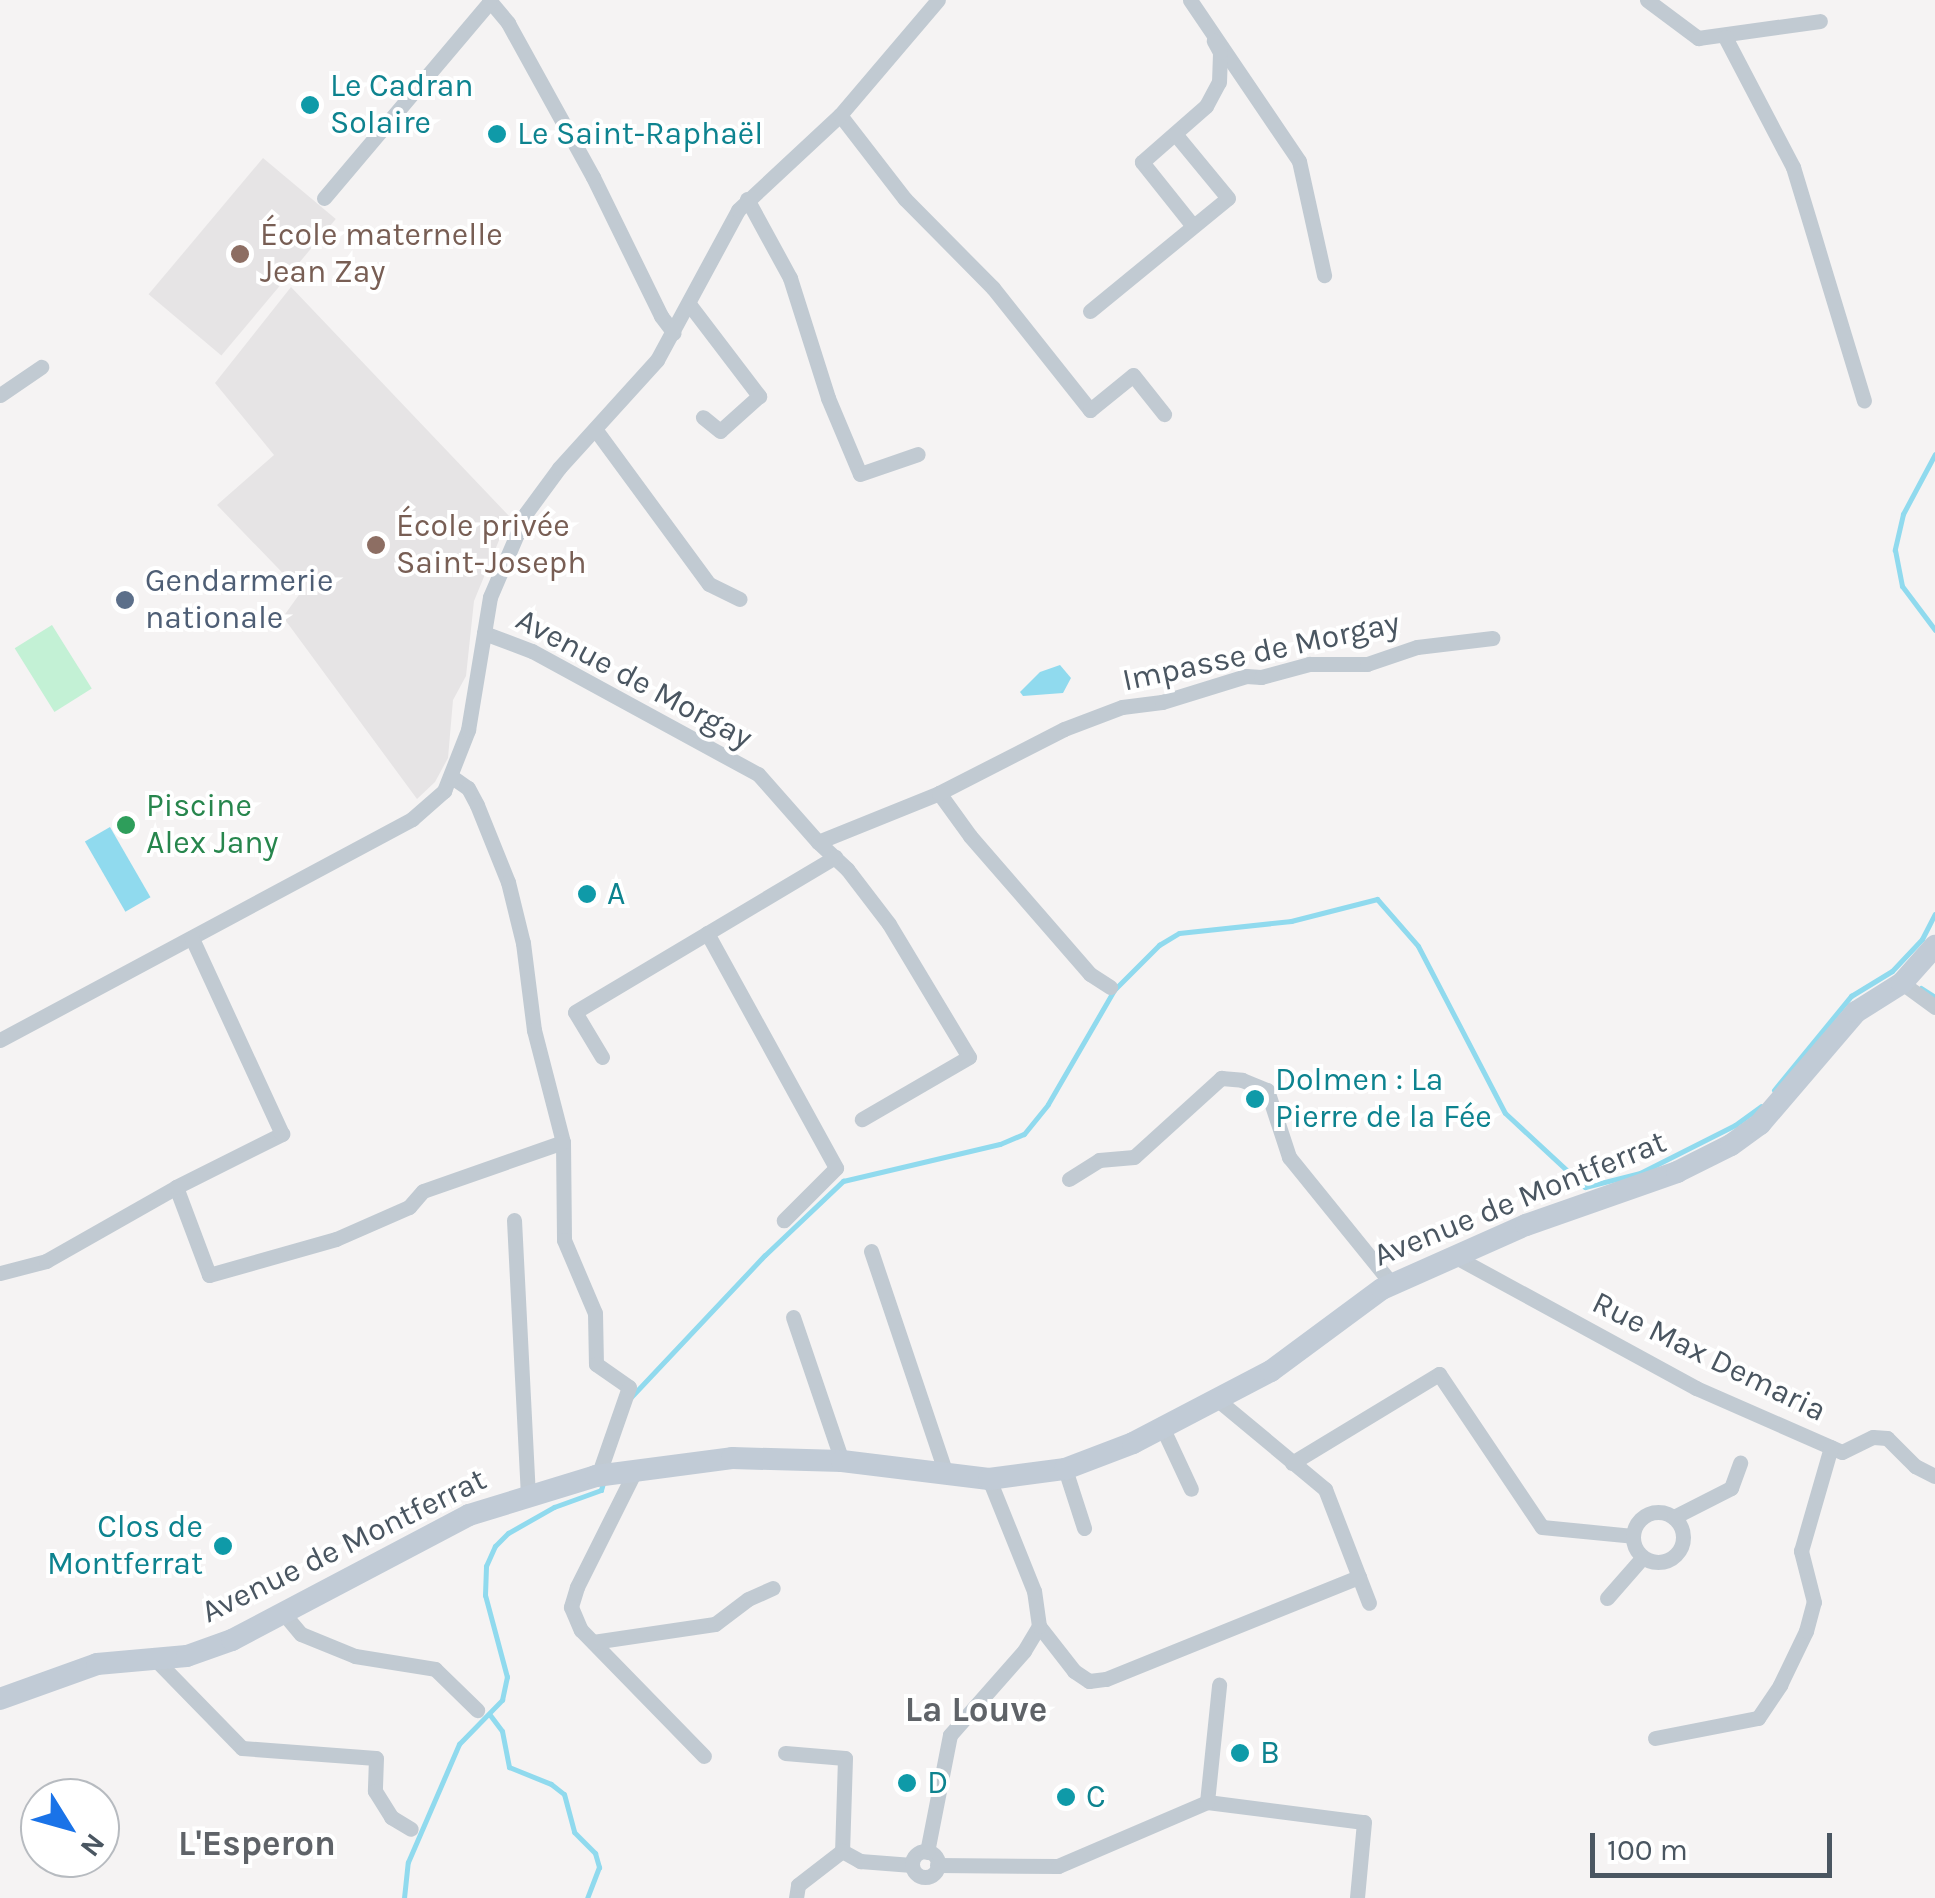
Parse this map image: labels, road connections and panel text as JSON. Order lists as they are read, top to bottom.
{
  "streets": {
    "street": [
      "Impasse de Morgay",
      "Avenue de Morgay",
      "Avenue de Montferrat",
      "Rue Max Demaria"
    ]
  },
  "crossings": [
    ["Avenue de Montferrat", "Rue Max Demaria"]
  ],
  "districts": ["La Louve", "L'Esperon"],
  "places": [
    "Le Cadran Solaire",
    "Le Saint-Raphaël",
    "École maternelle Jean Zay",
    "École privée Saint-Joseph",
    "Gendarmerie nationale",
    "Piscine Alex Jany",
    "A",
    "Dolmen : La Pierre de la Fée",
    "Clos de Montferrat",
    "B",
    "D",
    "C"
  ],
  "scale_bar": "100 m",
  "north": "bottom right"
}
